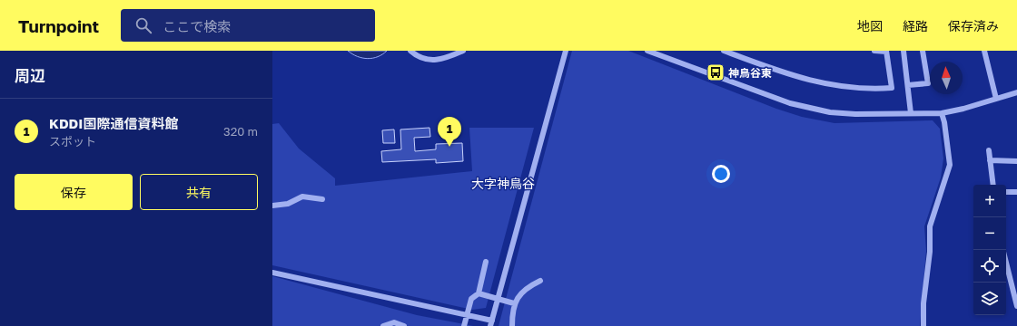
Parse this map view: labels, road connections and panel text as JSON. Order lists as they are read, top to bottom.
{
  "districts": ["大字神鳥谷"],
  "places": {
    "bus stop": ["神鳥谷東"]
  },
  "north": "top",
  "page": {
    "header": "Turnpoint",
    "search": "ここで検索",
    "nav": ["地図", "経路", "保存済み"],
    "heading": "周辺",
    "list": [
      {
        "mark": "1",
        "name": "KDDI国際通信資料館",
        "note": "スポット",
        "value": "320 m"
      }
    ],
    "pins": "1",
    "buttons": ["保存", "共有"],
    "map_buttons": ["+", "−"]
  }
}
